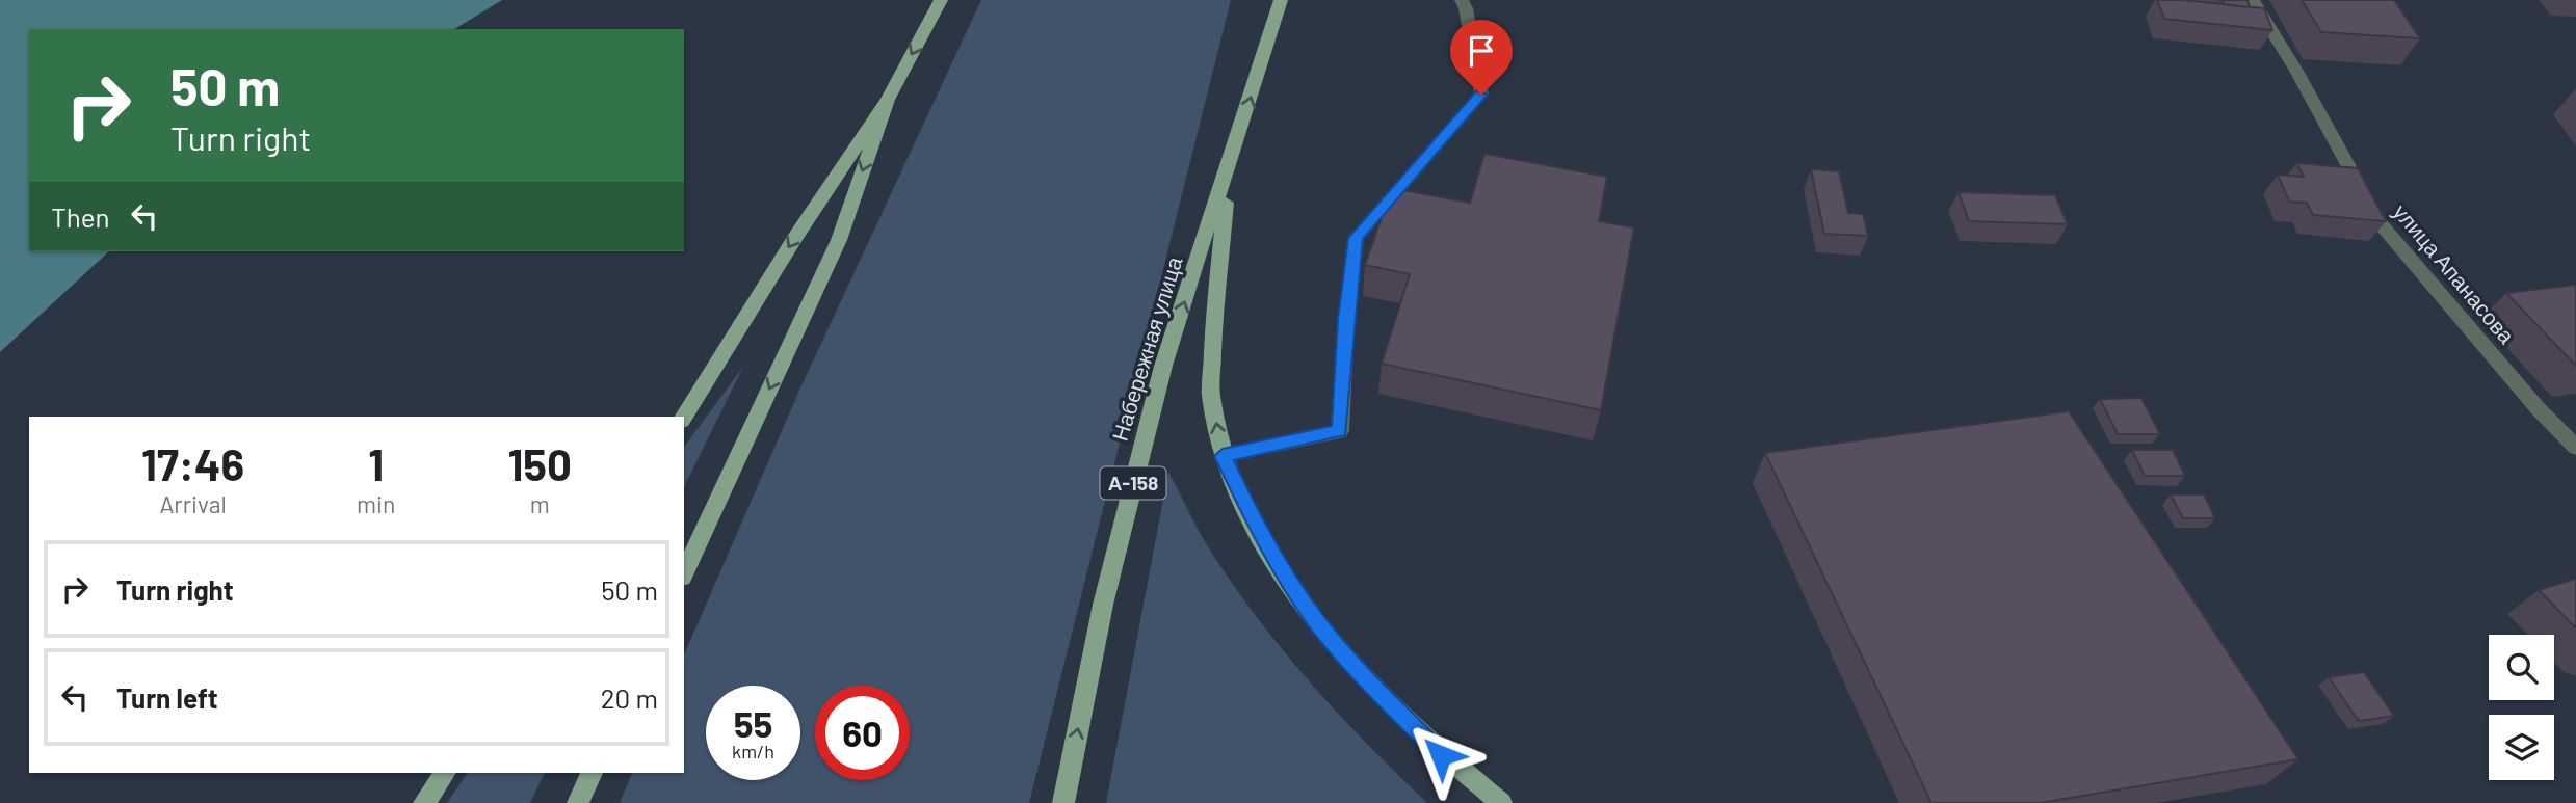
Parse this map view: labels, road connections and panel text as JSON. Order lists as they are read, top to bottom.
{
  "streets": {
    "main road": ["Набережная улица", "А-158"],
    "street": ["улица Апанасова"]
  },
  "page": {
    "turn": ["50 m", "Turn right"],
    "then": "Then",
    "eta": [
      "17:46",
      "Arrival",
      "1",
      "min",
      "150",
      "m"
    ],
    "list": [
      {
        "name": "Turn right",
        "value": "50 m"
      },
      {
        "name": "Turn left",
        "value": "20 m"
      }
    ],
    "speed": "55 km/h",
    "limit": "60"
  }
}
